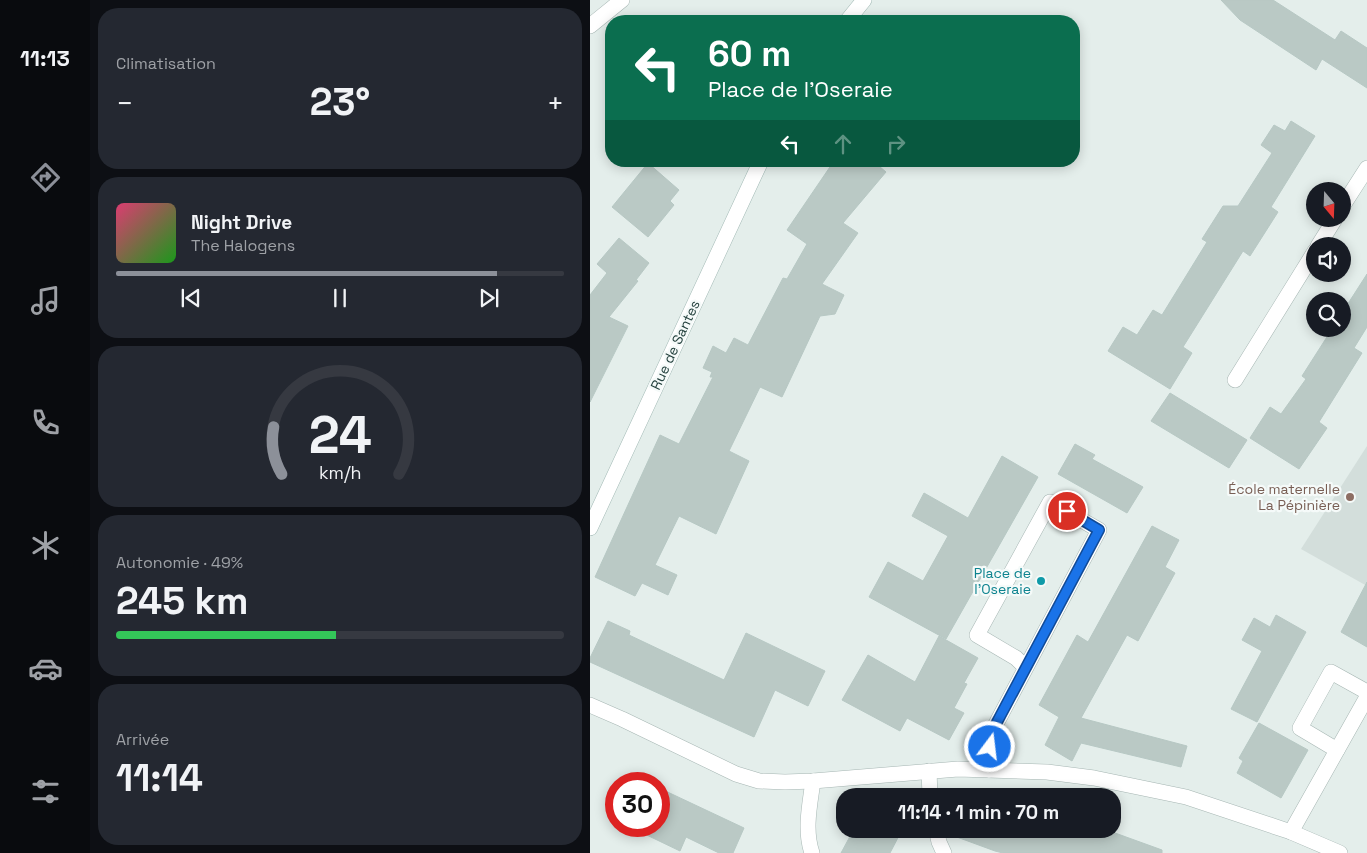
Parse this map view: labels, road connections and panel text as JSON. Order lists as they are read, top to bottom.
{
  "streets": {
    "street": ["Rue de Santes"]
  },
  "places": ["École maternelle La Pépinière", "Place de l'Oseraie"],
  "north": "bottom",
  "page": {
    "tabs": "11:13",
    "tile": [
      "Climatisation",
      ["Autonomie · 49%", "245 km"],
      ["Arrivée", "11:14"]
    ],
    "turn": ["60 m", "Place de l'Oseraie"],
    "heat": ["−", "23°", "+"],
    "song": ["Night Drive", "The Halogens"],
    "limit": "30",
    "trip": "11:14 · 1 min · 70 m",
    "gauge": ["24", "km/h"]
  }
}
